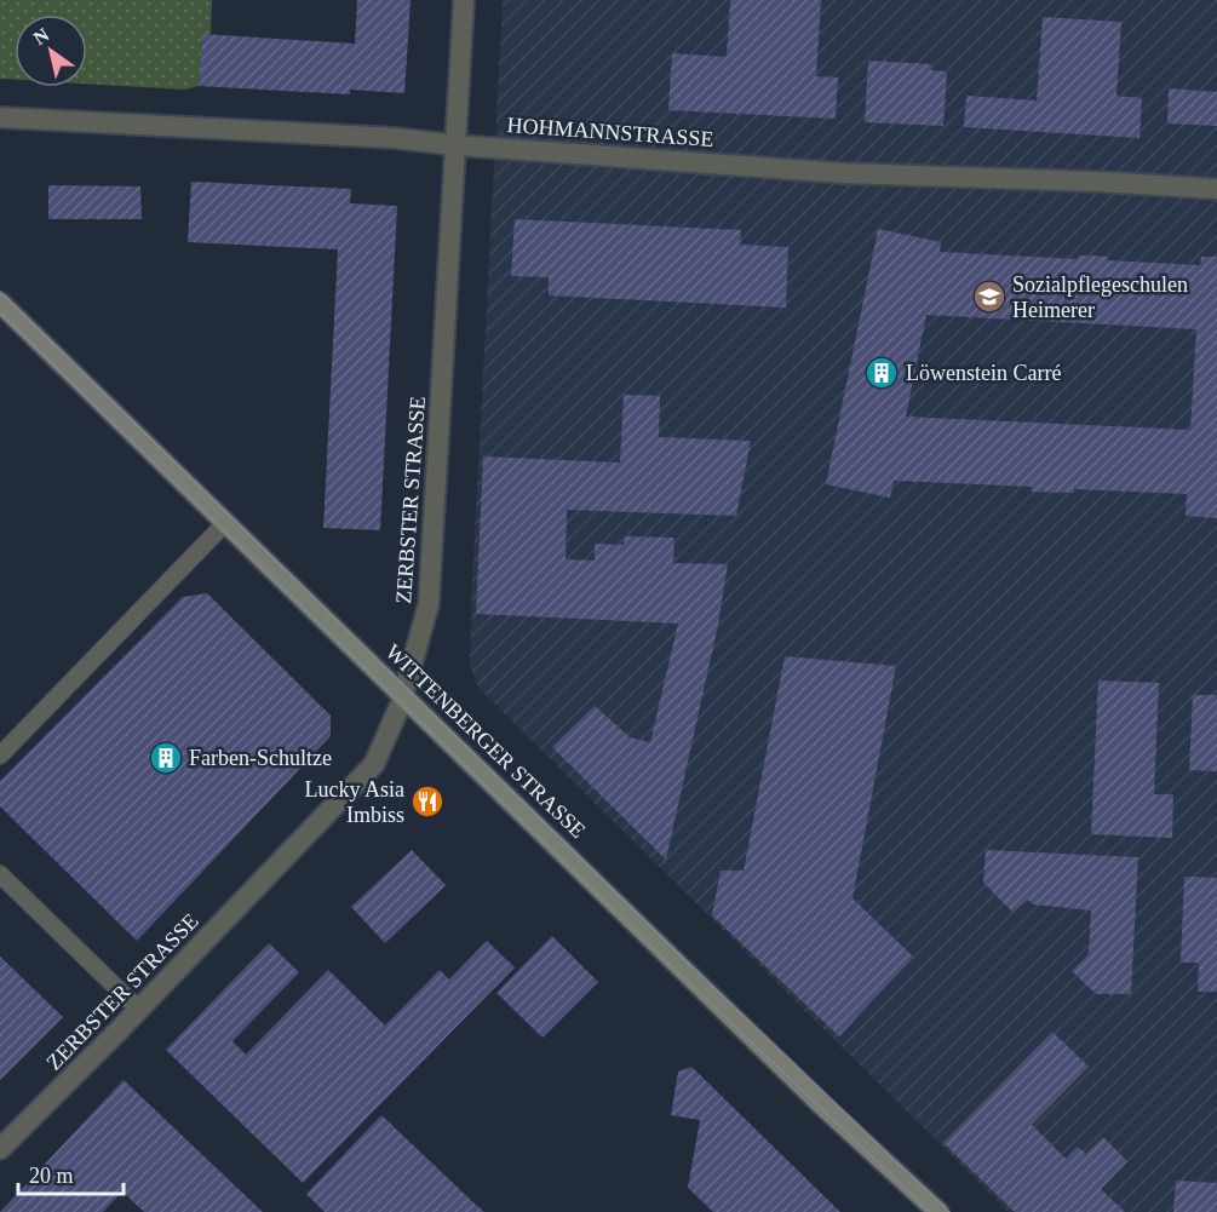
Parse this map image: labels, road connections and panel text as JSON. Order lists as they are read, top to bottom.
{
  "streets": {
    "main road": ["WITTENBERGER STRASSE"],
    "street": ["HOHMANNSTRASSE", "ZERBSTER STRASSE"]
  },
  "crossings": [
    ["HOHMANNSTRASSE", "ZERBSTER STRASSE"],
    ["ZERBSTER STRASSE", "WITTENBERGER STRASSE"]
  ],
  "places": {
    "school or university": ["Sozialpflegeschulen Heimerer"],
    "building": ["Löwenstein Carré", "Farben-Schultze"],
    "restaurant": ["Lucky Asia Imbiss"]
  },
  "scale_bar": "20 m",
  "north": "top left"
}
